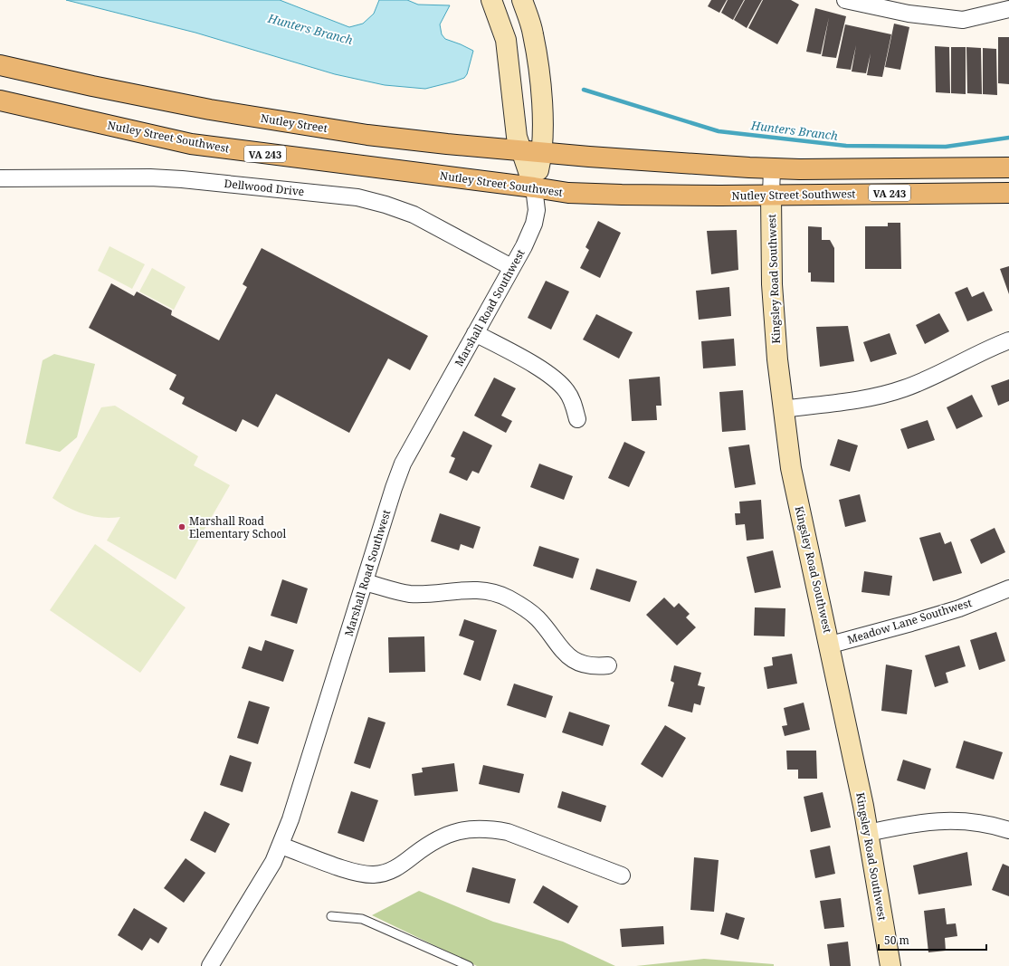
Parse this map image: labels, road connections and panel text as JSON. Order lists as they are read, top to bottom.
{
  "streets": {
    "main road": ["Nutley Street", "Nutley Street Southwest", "VA 243"],
    "street": [
      "Dellwood Drive",
      "Kingsley Road Southwest",
      "Marshall Road Southwest",
      "Meadow Lane Southwest"
    ]
  },
  "crossings": [
    ["Nutley Street", "VA 243"],
    ["Nutley Street Southwest", "Kingsley Road Southwest"],
    ["Nutley Street Southwest", "Marshall Road Southwest"],
    ["VA 243", "Kingsley Road Southwest"],
    ["Dellwood Drive", "Marshall Road Southwest"],
    ["Kingsley Road Southwest", "Meadow Lane Southwest"]
  ],
  "water": ["Hunters Branch"],
  "places": ["Marshall Road Elementary School"],
  "scale_bar": "50 m"
}
